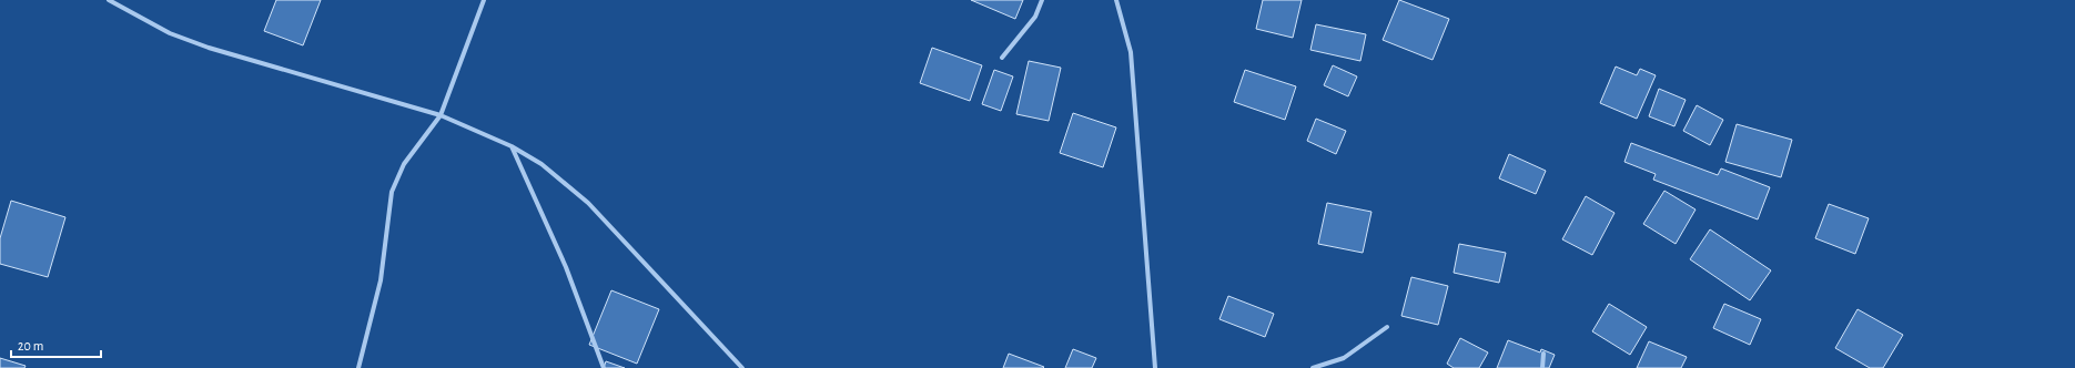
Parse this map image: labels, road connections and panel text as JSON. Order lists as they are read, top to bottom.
{
  "scale_bar": "20 m"
}
